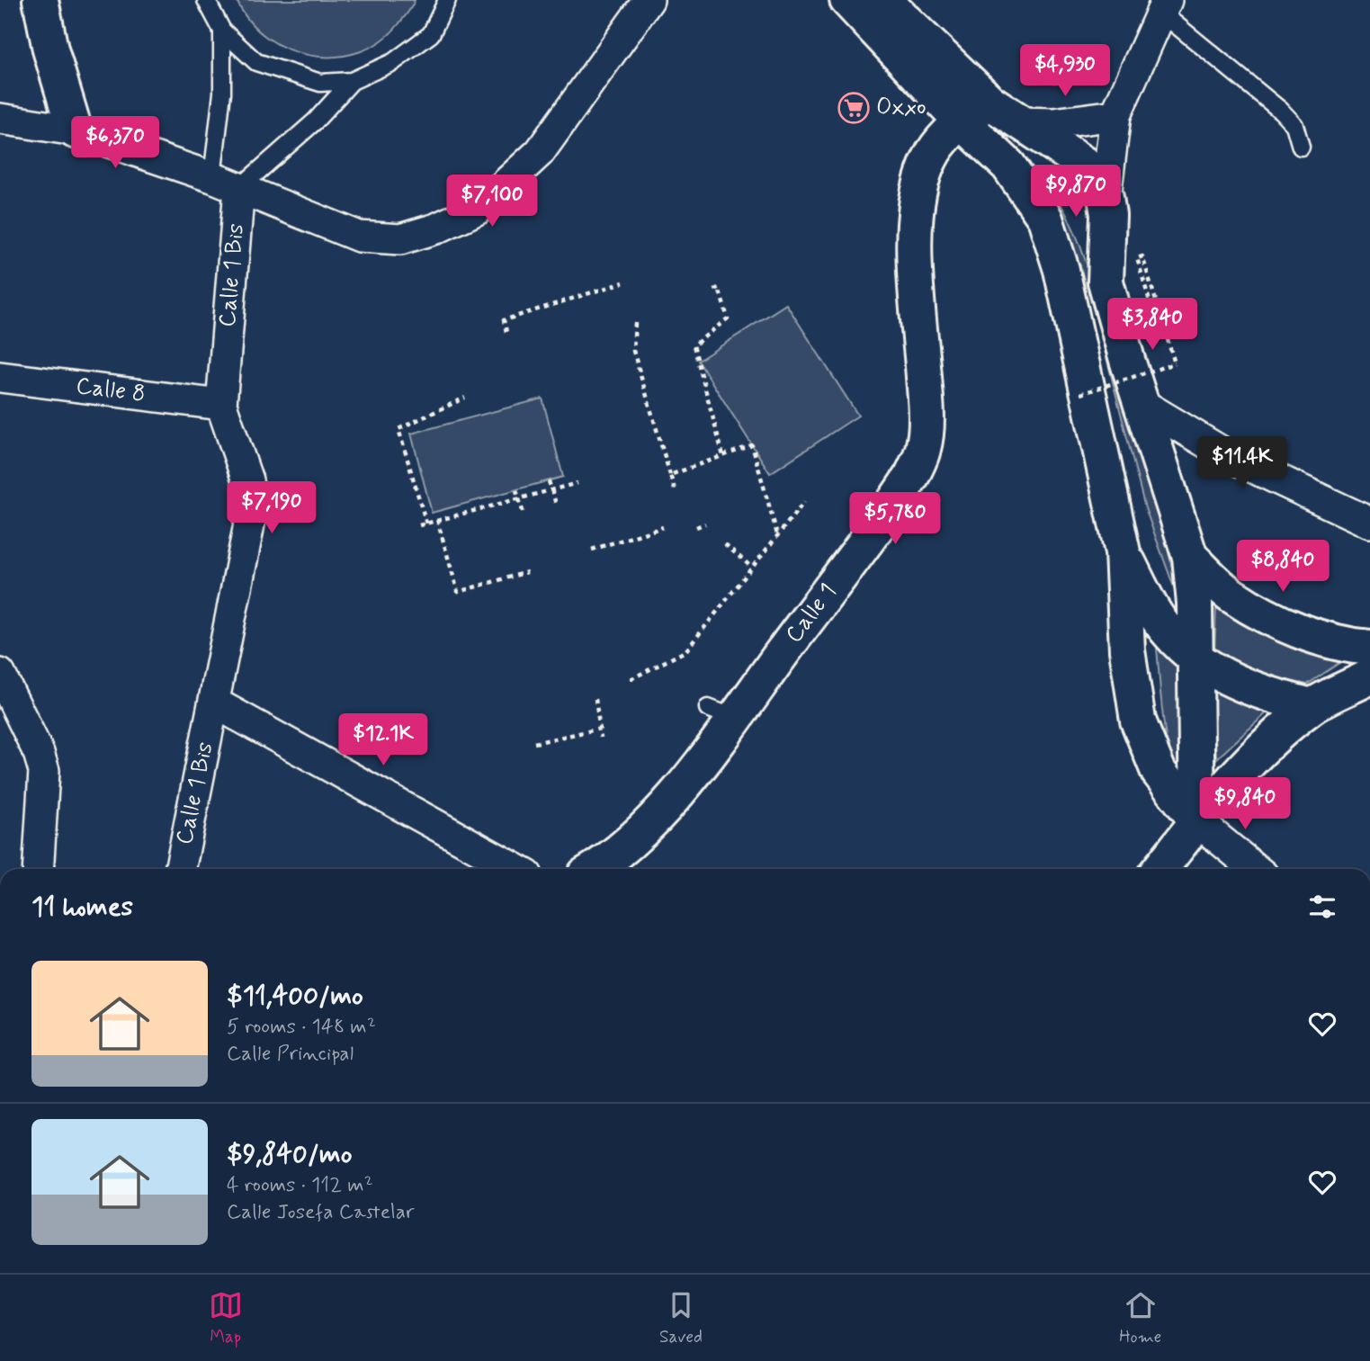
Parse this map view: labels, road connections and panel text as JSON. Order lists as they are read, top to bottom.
{
  "streets": {
    "main road": ["Calle 1"],
    "street": ["Calle 1 Bis", "Calle 8"]
  },
  "crossings": [
    ["Calle 1 Bis", "Calle 8"]
  ],
  "places": {
    "supermarket": ["Oxxo"]
  },
  "page": {
    "price": [
      "$4,930",
      "$6,370",
      "$9,870",
      "$7,100",
      "$3,840",
      "$11.4K",
      "$7,190",
      "$5,780",
      "$8,840",
      "$12.1K",
      "$9,840"
    ],
    "heading": "11 homes",
    "list": [
      {
        "name": "$11,400/mo",
        "note": "5 rooms · 148 m² · Calle Principal"
      },
      {
        "name": "$9,840/mo",
        "note": "4 rooms · 112 m² · Calle Josefa Castelar"
      }
    ],
    "tabs": ["Map", "Saved", "Home"]
  }
}
